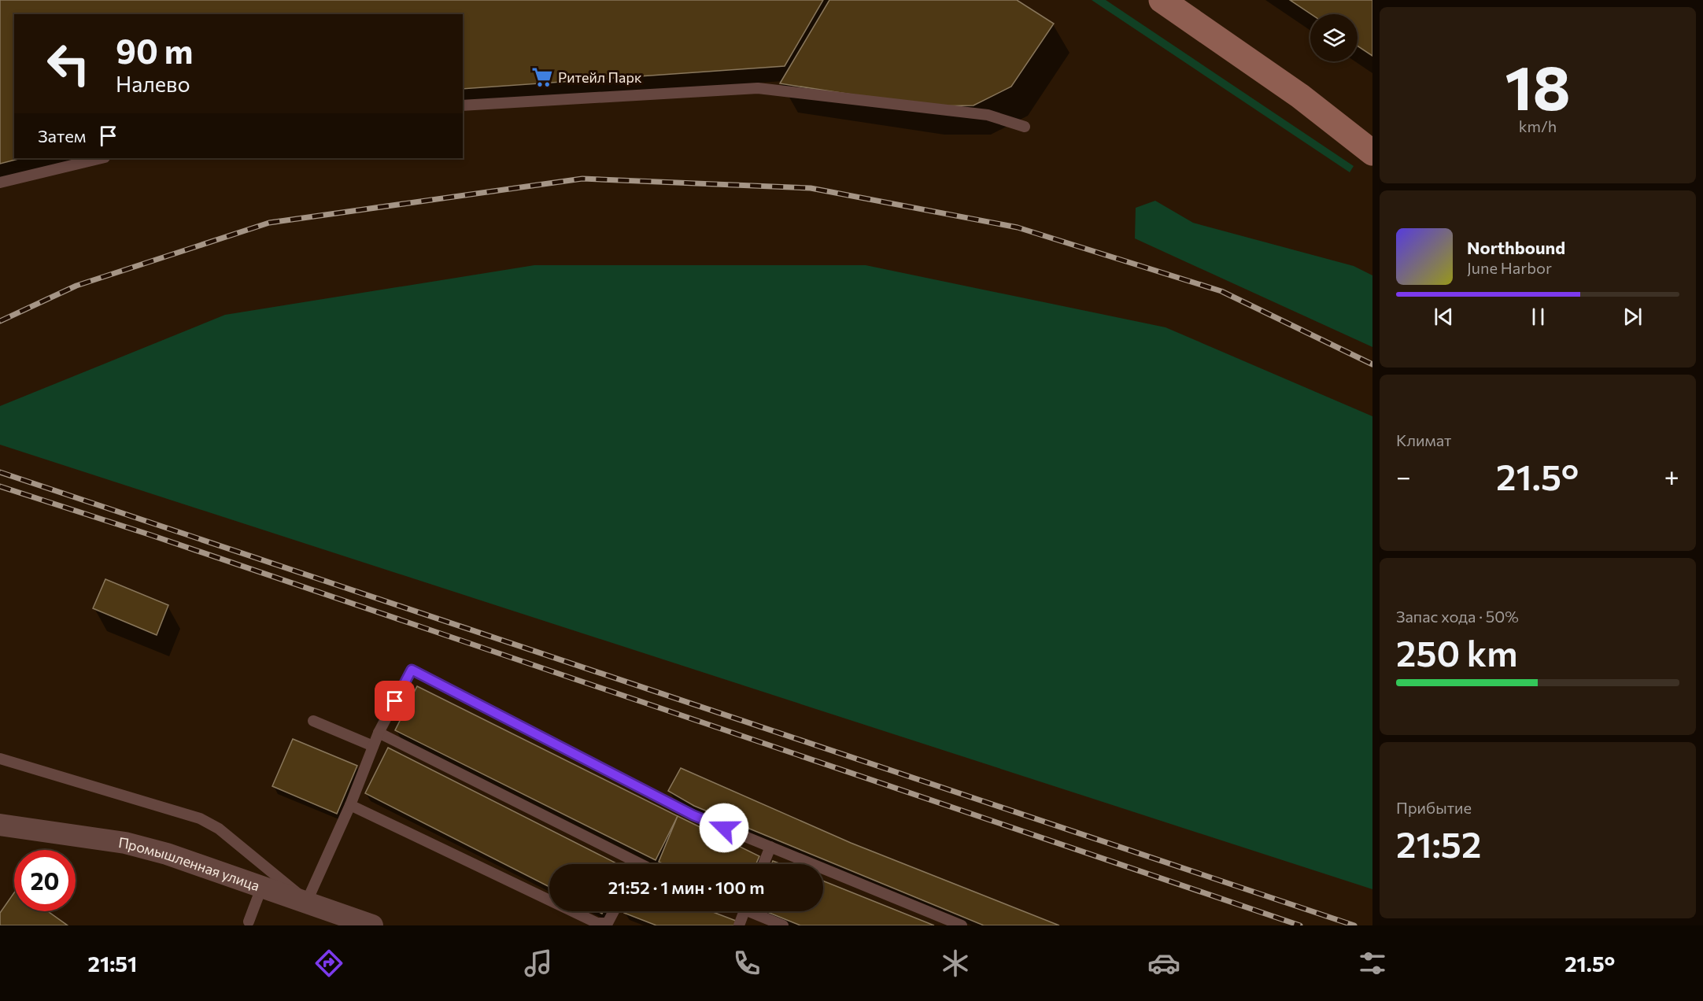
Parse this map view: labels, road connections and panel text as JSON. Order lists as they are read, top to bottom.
{
  "streets": {
    "street": ["Промышленная улица"]
  },
  "places": {
    "supermarket": ["Ритейл Парк"]
  },
  "page": {
    "tile": [
      ["18", "km/h"],
      "Климат",
      ["Запас хода · 50%", "250 km"],
      ["Прибытие", "21:52"]
    ],
    "turn": ["90 m", "Налево"],
    "then": "Затем",
    "song": ["Northbound", "June Harbor"],
    "heat": ["−", "21.5°", "+"],
    "limit": "20",
    "trip": "21:52 · 1 мин · 100 m",
    "tabs": ["21:51", "21.5°"]
  }
}
